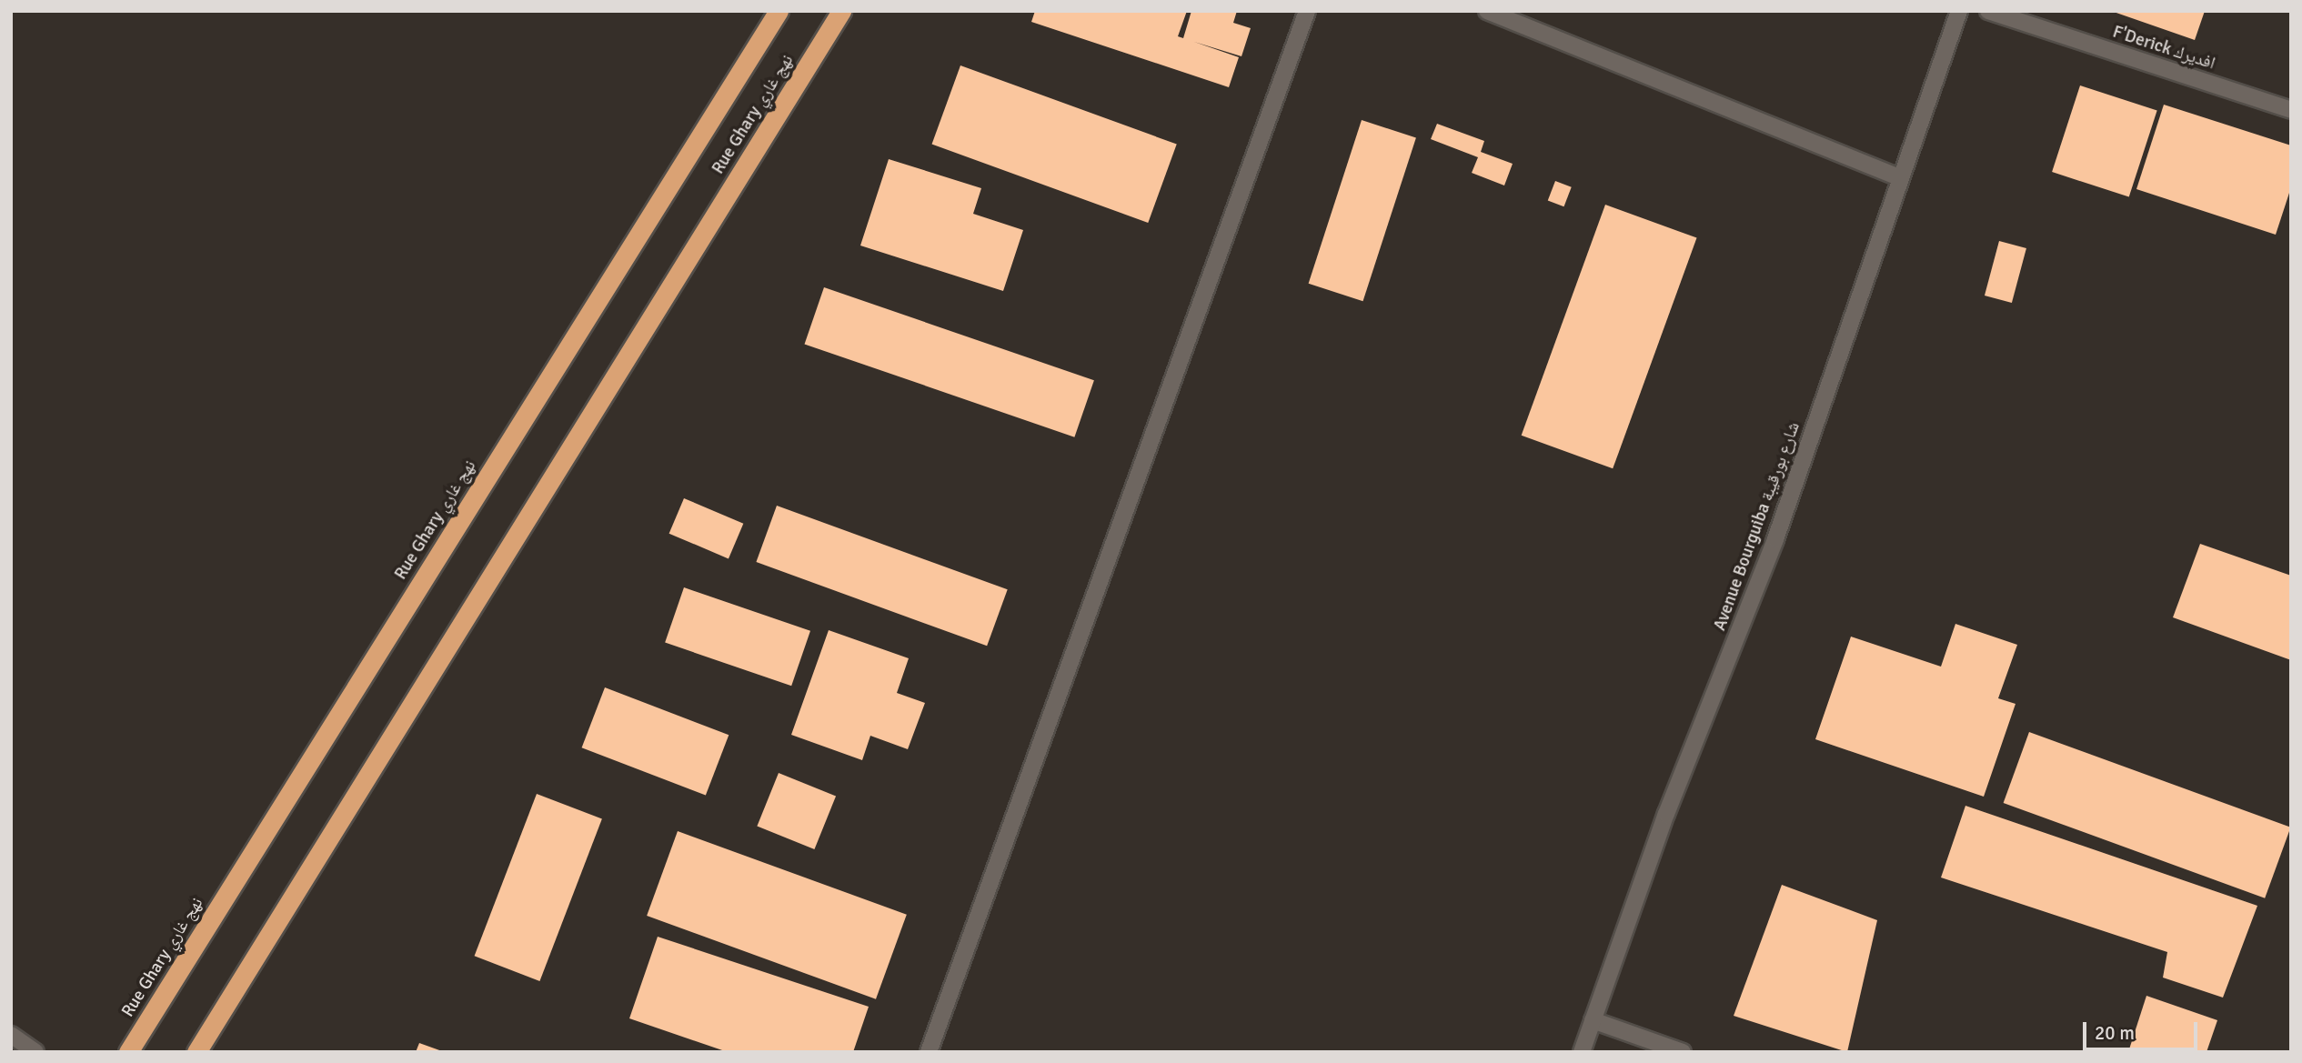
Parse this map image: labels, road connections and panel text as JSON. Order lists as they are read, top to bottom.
{
  "streets": {
    "highway": ["Rue Ghary نهج غاري"],
    "street": ["F'Derick افديرك", "Avenue Bourguiba شارع بورقيبة"]
  },
  "scale_bar": "20 m"
}
